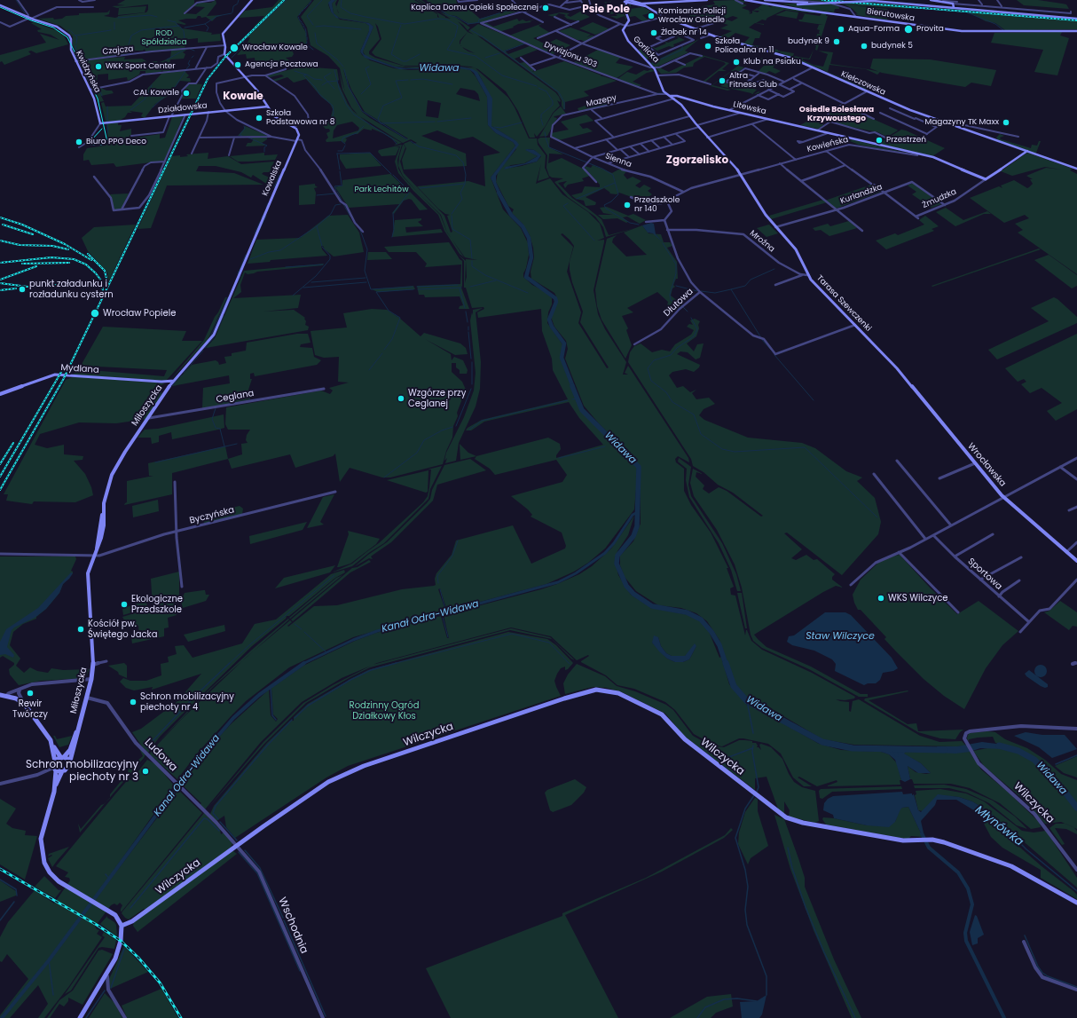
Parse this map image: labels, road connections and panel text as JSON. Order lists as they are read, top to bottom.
{
  "streets": {
    "street": [
      "Bierutowska",
      "Gorlicka",
      "Czajcza",
      "Dywizjonu 303",
      "Kwidzyńska",
      "Kiełczowska",
      "Mazepy",
      "Działdowska",
      "Litewska",
      "Kowieńska",
      "Sienna",
      "Kowalska",
      "Kurlandzka",
      "Żmudzka",
      "Mroźna",
      "Dłutowa",
      "Tarasa Szewczenki",
      "Mydlana",
      "Ceglana",
      "Miłoszycka",
      "Wrocławska",
      "Byczyńska",
      "Sportowa",
      "Wilczycka",
      "Ludowa",
      "Wschodnia"
    ]
  },
  "crossings": [
    ["Gorlicka", "Kiełczowska"],
    ["Gorlicka", "Mazepy"],
    ["Czajcza", "Kwidzyńska"],
    ["Dywizjonu 303", "Mazepy"],
    ["Kwidzyńska", "Działdowska"],
    ["Kiełczowska", "Żmudzka"],
    ["Mazepy", "Sienna"],
    ["Litewska", "Kowieńska"],
    ["Litewska", "Żmudzka"],
    ["Litewska", "Tarasa Szewczenki"],
    ["Kowieńska", "Sienna"],
    ["Kowieńska", "Tarasa Szewczenki"],
    ["Kowalska", "Mydlana"],
    ["Kowalska", "Miłoszycka"],
    ["Kurlandzka", "Żmudzka"],
    ["Kurlandzka", "Tarasa Szewczenki"],
    ["Mroźna", "Dłutowa"],
    ["Mroźna", "Tarasa Szewczenki"],
    ["Tarasa Szewczenki", "Wrocławska"],
    ["Mydlana", "Miłoszycka"],
    ["Ceglana", "Miłoszycka"],
    ["Miłoszycka", "Byczyńska"],
    ["Miłoszycka", "Ludowa"],
    ["Wilczycka", "Ludowa"],
    ["Wilczycka", "Wschodnia"],
    ["Ludowa", "Wschodnia"]
  ],
  "districts": [
    "Psie Pole",
    "Kowale",
    "Osiedle Bolesława Krzywoustego",
    "Zgorzelisko"
  ],
  "water": [
    "Widawa",
    "Kanał Odra-Widawa",
    "Staw Wilczyce",
    "Młynówka"
  ],
  "parks": ["ROD Spółdzielca", "Park Lechitów", "Rodzinny Ogród Działkowy Kłos"],
  "places": [
    "Kaplica Domu Opieki Społecznej",
    "Komisariat Policji Wrocław Osiedle",
    "Aqua-Forma",
    "Provita",
    "Żłobek nr 14",
    "budynek 9",
    "Szkoła Policealna nr 11",
    "budynek 5",
    "Wrocław Kowale",
    "Klub na Psiaku",
    "Agencja Pocztowa",
    "WKK Sport Center",
    "Altra Fitness Club",
    "CAL Kowale",
    "Szkoła Podstawowa nr 8",
    "Magazyny TK Maxx",
    "Przestrzeń",
    "Biuro PPG Deco",
    "Przedszkole nr 140",
    "punkt załadunku i rozładunku cystern",
    "Wrocław Popiele",
    "Wzgórze przy Ceglanej",
    "WKS Wilczyce",
    "Ekologiczne Przedszkole",
    "Kościół pw. Świętego Jacka",
    "Rewir Twórczy",
    "Schron mobilizacyjny piechoty nr 4",
    "Schron mobilizacyjny piechoty nr 3"
  ]
}
